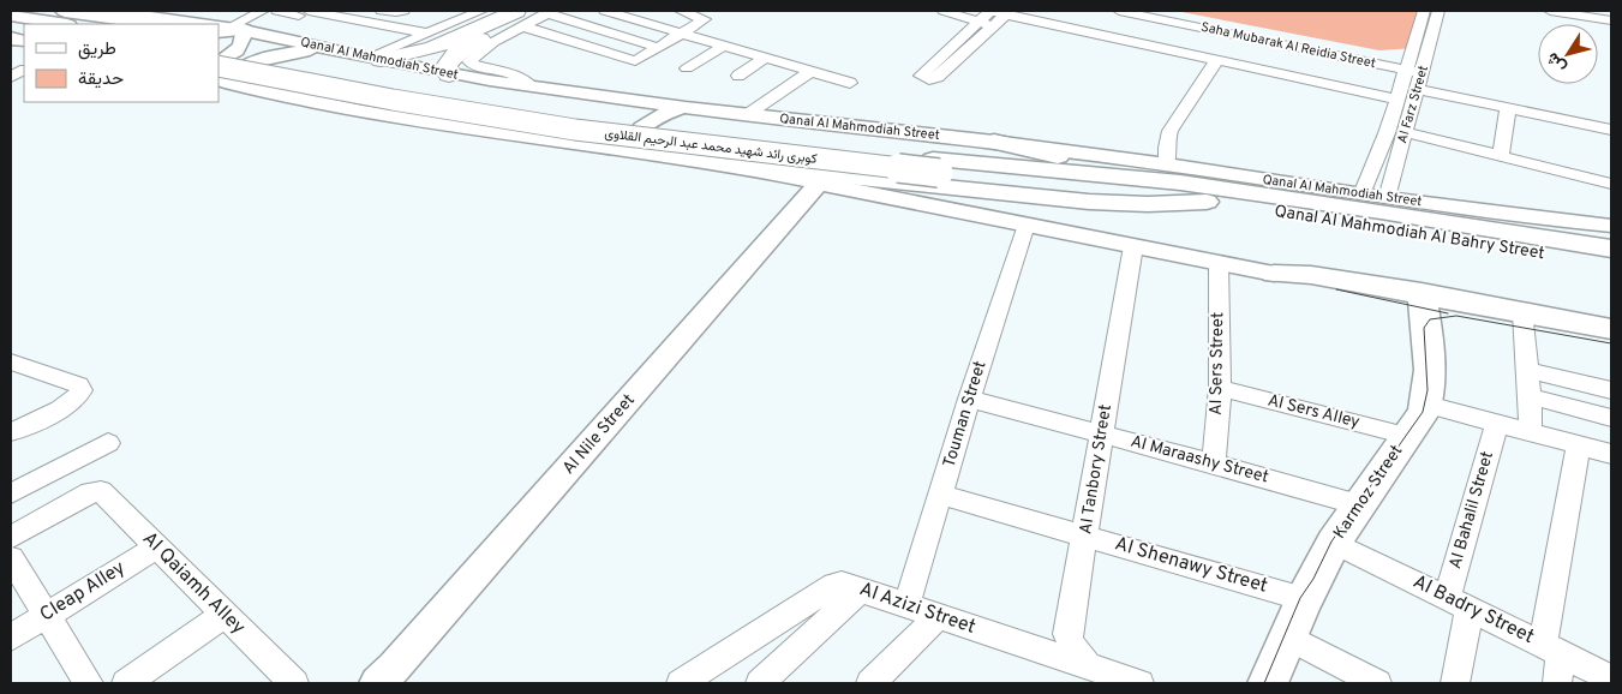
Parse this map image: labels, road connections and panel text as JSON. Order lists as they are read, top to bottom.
{
  "streets": {
    "main road": ["كوبرى رائد شهيد محمد عبد الرحيم القلاوى", "Qanal Al Mahmodiah Al Bahry Street", "Karmoz Street"],
    "street": [
      "Saha Mubarak Al Reidia Street",
      "Qanal Al Mahmodiah Street",
      "Al Farz Street",
      "Al Sers Street",
      "Al Sers Alley",
      "Touman Street",
      "Al Nile Street",
      "Al Maraashy Street",
      "Al Tanbory Street",
      "Al Bahalil Street",
      "Al Shenawy Street",
      "Al Qaiamh Alley",
      "Cleap Alley",
      "Al Azizi Street",
      "Al Badry Street"
    ]
  },
  "crossings": [
    ["Saha Mubarak Al Reidia Street", "Al Farz Street"],
    ["Qanal Al Mahmodiah Street", "Al Farz Street"],
    ["Qanal Al Mahmodiah Street", "كوبرى رائد شهيد محمد عبد الرحيم القلاوى"],
    ["Qanal Al Mahmodiah Street", "Qanal Al Mahmodiah Al Bahry Street"],
    ["كوبرى رائد شهيد محمد عبد الرحيم القلاوى", "Qanal Al Mahmodiah Al Bahry Street"],
    ["Al Sers Street", "Al Sers Alley"],
    ["Al Sers Street", "Al Maraashy Street"],
    ["Al Sers Alley", "Karmoz Street"],
    ["Touman Street", "Al Maraashy Street"],
    ["Touman Street", "Al Shenawy Street"],
    ["Touman Street", "Al Azizi Street"],
    ["Al Maraashy Street", "Al Tanbory Street"],
    ["Al Maraashy Street", "Karmoz Street"],
    ["Al Tanbory Street", "Al Shenawy Street"],
    ["Al Tanbory Street", "Al Azizi Street"],
    ["Karmoz Street", "Al Shenawy Street"],
    ["Karmoz Street", "Al Badry Street"],
    ["Al Bahalil Street", "Al Badry Street"],
    ["Al Qaiamh Alley", "Cleap Alley"]
  ],
  "legend": ["طريق", "حديقة"],
  "north": "bottom left"
}
